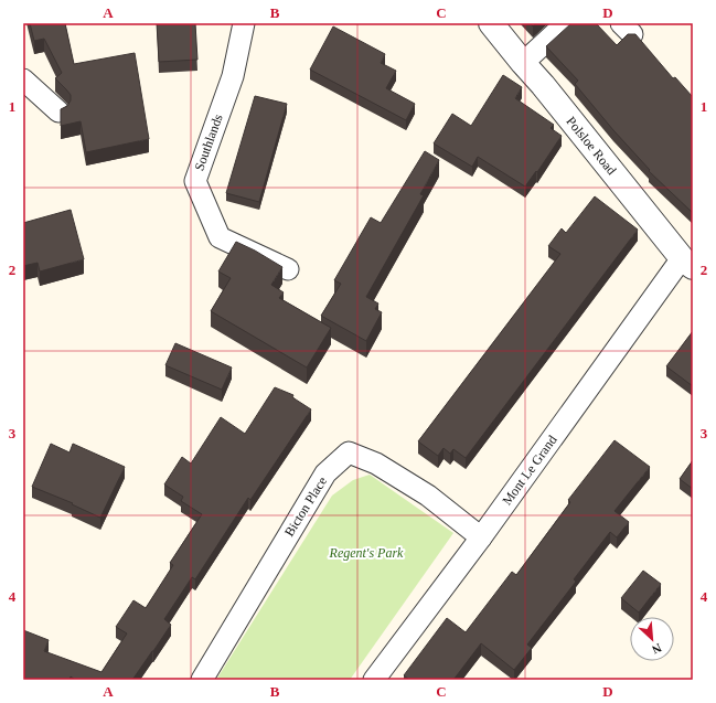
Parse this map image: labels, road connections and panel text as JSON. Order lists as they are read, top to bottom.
{
  "streets": {
    "street": [
      "Southlands",
      "Polsloe Road",
      "Mont Le Grand",
      "Bicton Place"
    ]
  },
  "crossings": [
    ["Polsloe Road", "Mont Le Grand"],
    ["Mont Le Grand", "Bicton Place"]
  ],
  "parks": ["Regent's Park"],
  "north": "bottom right",
  "grid": {
    "columns": [
      "A",
      "B",
      "C",
      "D"
    ],
    "rows": [
      "1",
      "2",
      "3",
      "4"
    ]
  }
}
